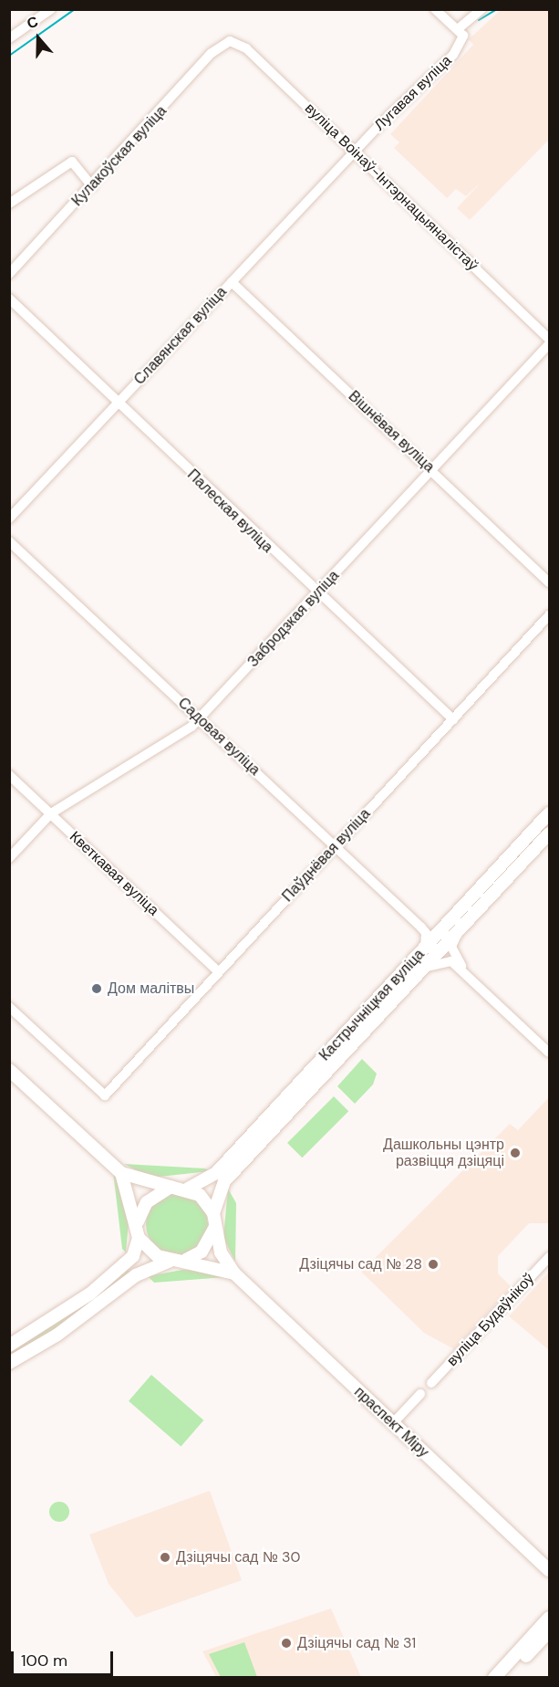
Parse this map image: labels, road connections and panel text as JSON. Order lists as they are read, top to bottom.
{
  "streets": {
    "main road": ["Кастрычніцкая вуліца", "праспект Міру"],
    "street": [
      "Лугавая вуліца",
      "Кулакоўская вуліца",
      "вуліца Воінаў-Інтэрнацыяналістаў",
      "Славянская вуліца",
      "Вішнёвая вуліца",
      "Палеская вуліца",
      "Забродзкая вуліца",
      "Садовая вуліца",
      "Паўднёвая вуліца",
      "Кветкавая вуліца",
      "вуліца Будаўнікоў"
    ]
  },
  "crossings": [
    ["Лугавая вуліца", "вуліца Воінаў-Інтэрнацыяналістаў"],
    ["Лугавая вуліца", "Славянская вуліца"],
    ["Кулакоўская вуліца", "вуліца Воінаў-Інтэрнацыяналістаў"],
    ["вуліца Воінаў-Інтэрнацыяналістаў", "Славянская вуліца"],
    ["Славянская вуліца", "Вішнёвая вуліца"],
    ["Славянская вуліца", "Палеская вуліца"],
    ["Вішнёвая вуліца", "Забродзкая вуліца"],
    ["Палеская вуліца", "Забродзкая вуліца"],
    ["Палеская вуліца", "Паўднёвая вуліца"],
    ["Забродзкая вуліца", "Садовая вуліца"],
    ["Забродзкая вуліца", "Кветкавая вуліца"],
    ["Садовая вуліца", "Паўднёвая вуліца"],
    ["Паўднёвая вуліца", "Кветкавая вуліца"]
  ],
  "places": [
    "Дом малітвы",
    "Дашкольны цэнтр развіцця дзіцяці",
    "Дзіцячы сад № 28",
    "Дзіцячы сад № 30",
    "Дзіцячы сад № 31"
  ],
  "scale_bar": "100 m",
  "north": "top"
}
